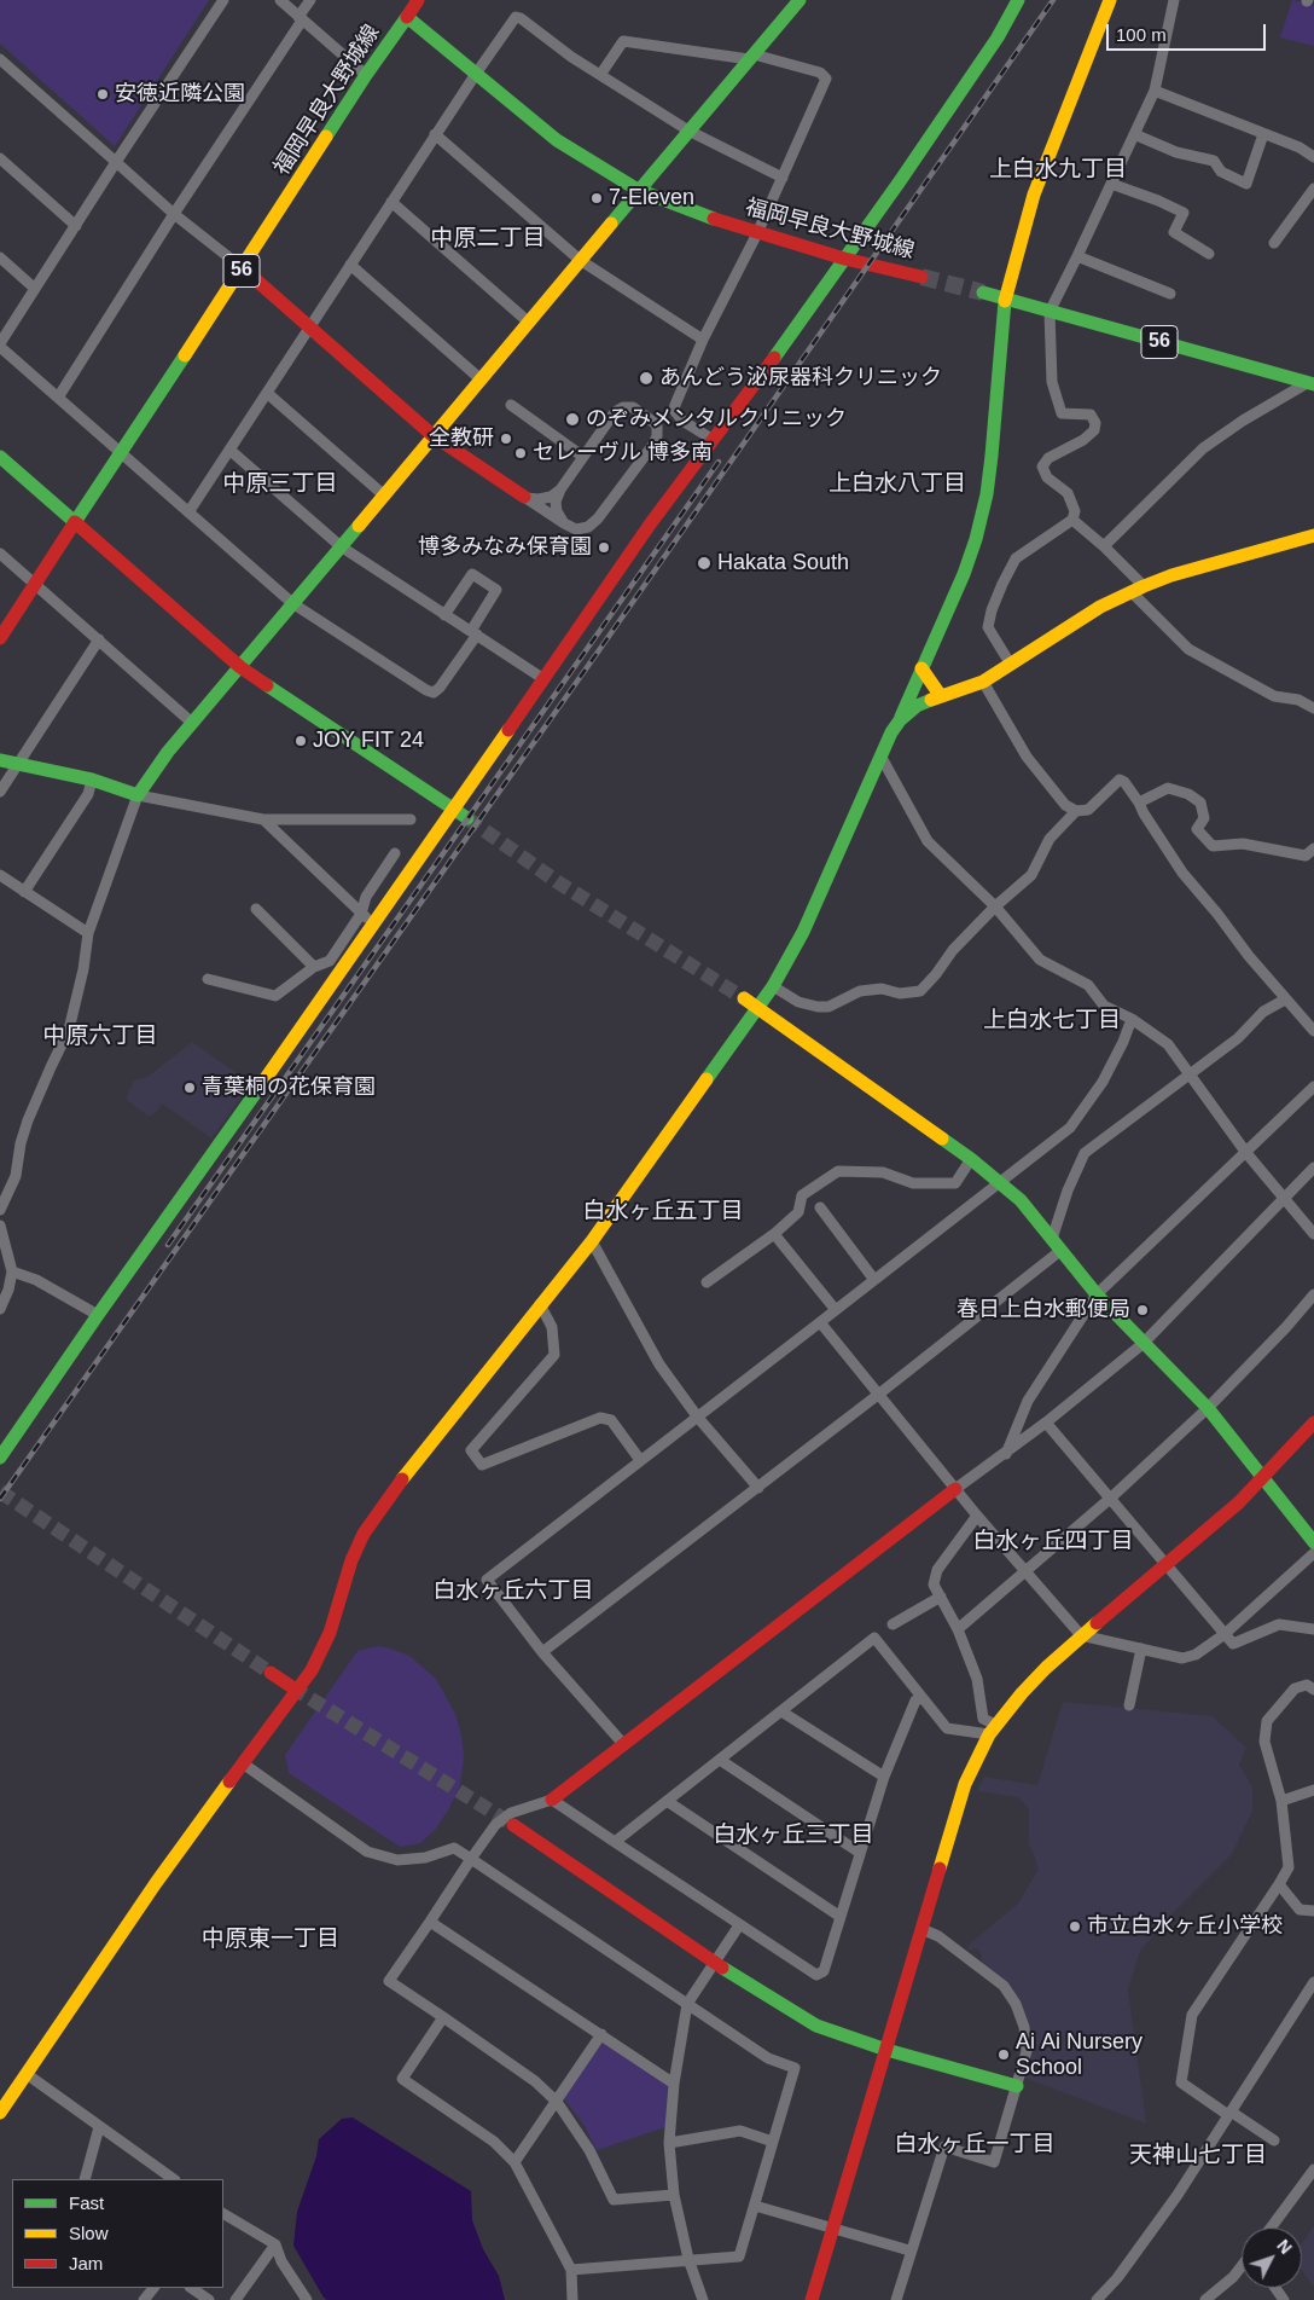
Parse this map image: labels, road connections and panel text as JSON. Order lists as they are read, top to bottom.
{
  "streets": {
    "street": ["福岡早良大野城線", "56"]
  },
  "districts": [
    "上白水九丁目",
    "中原二丁目",
    "中原三丁目",
    "上白水八丁目",
    "上白水七丁目",
    "中原六丁目",
    "白水ヶ丘五丁目",
    "白水ヶ丘四丁目",
    "白水ヶ丘六丁目",
    "白水ヶ丘三丁目",
    "中原東一丁目",
    "白水ヶ丘一丁目",
    "天神山七丁目"
  ],
  "places": [
    "安徳近隣公園",
    "7-Eleven",
    "あんどう泌尿器科クリニック",
    "のぞみメンタルクリニック",
    "全教研",
    "セレーヴル 博多南",
    "博多みなみ保育園",
    "Hakata South",
    "JOY FIT 24",
    "青葉桐の花保育園",
    "春日上白水郵便局",
    "市立白水ヶ丘小学校",
    "Ai Ai Nursery School"
  ],
  "legend": ["Fast", "Slow", "Jam"],
  "scale_bar": "100 m",
  "north": "top right"
}
